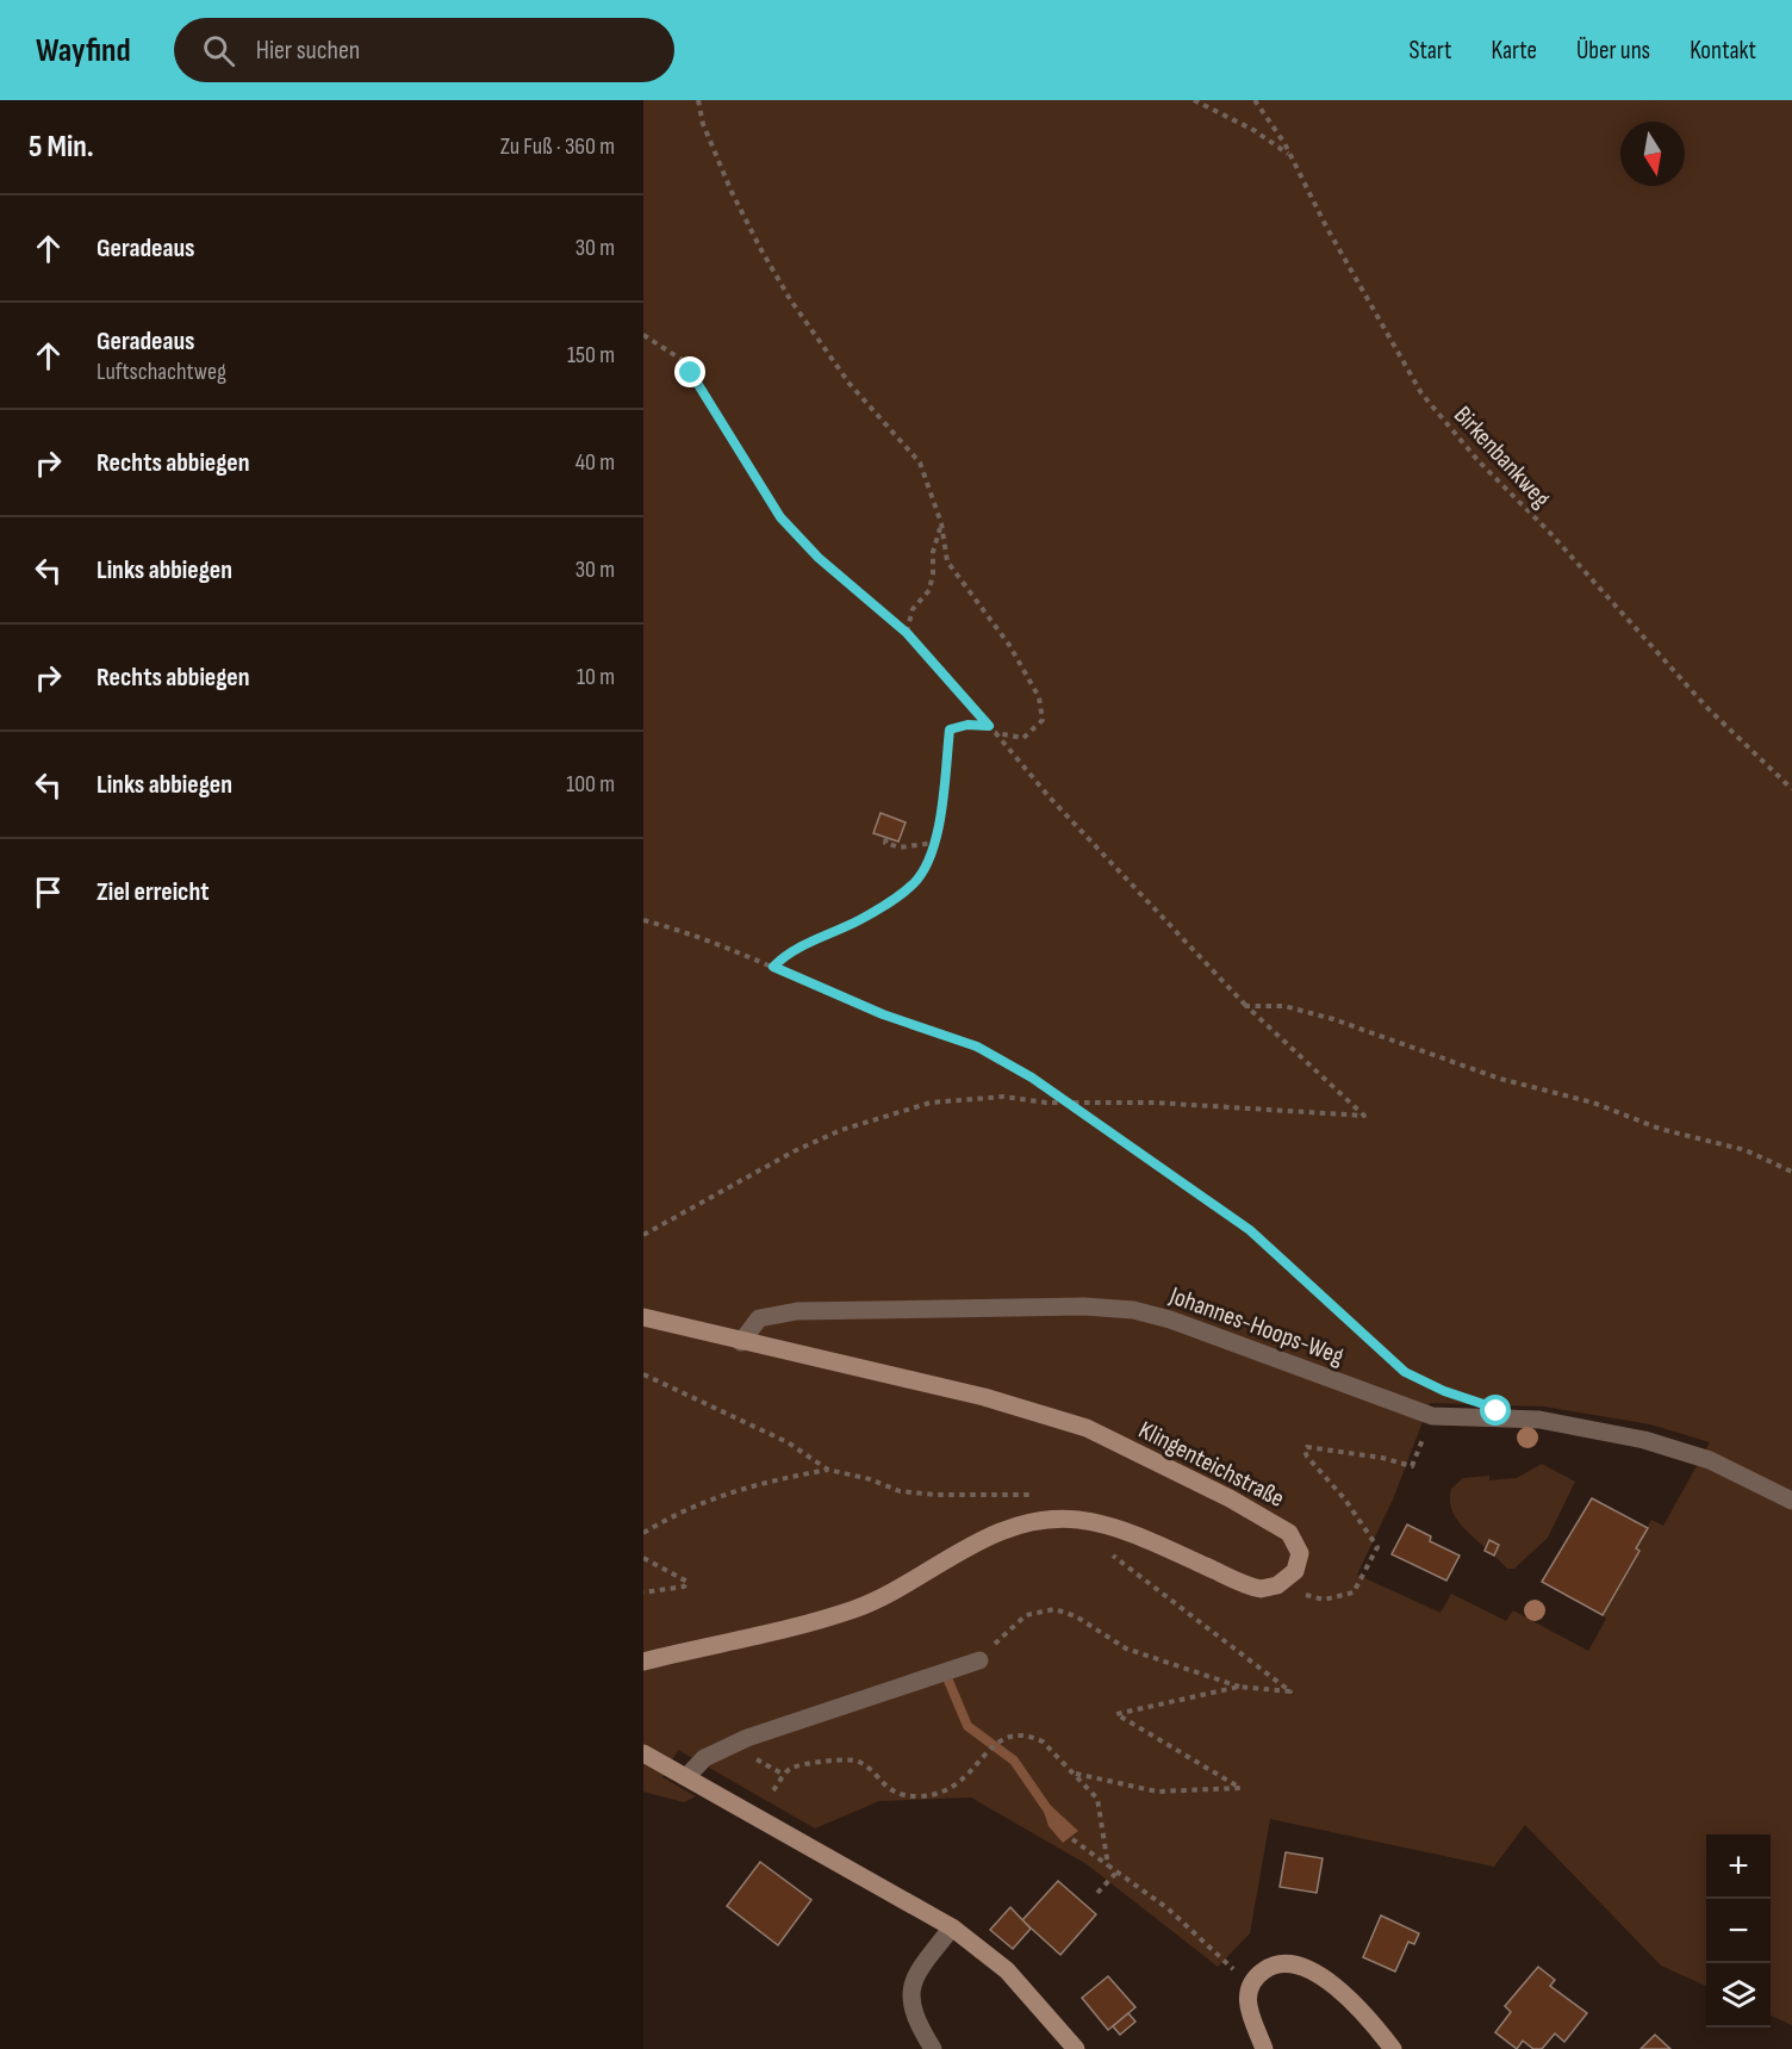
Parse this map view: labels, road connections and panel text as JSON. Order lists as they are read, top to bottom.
{
  "streets": {
    "street": ["Johannes-Hoops-Weg", "Klingenteichstraße"],
    "path": ["Birkenbankweg"]
  },
  "crossings": [
    ["Johannes-Hoops-Weg", "Klingenteichstraße"]
  ],
  "north": "bottom",
  "page": {
    "header": "Wayfind",
    "search": "Hier suchen",
    "nav": [
      "Start",
      "Karte",
      "Über uns",
      "Kontakt"
    ],
    "heading": ["5 Min.", "Zu Fuß · 360 m"],
    "list": [
      ["Geradeaus", "30 m"],
      ["Geradeaus", "Luftschachtweg", "150 m"],
      ["Rechts abbiegen", "40 m"],
      ["Links abbiegen", "30 m"],
      ["Rechts abbiegen", "10 m"],
      ["Links abbiegen", "100 m"],
      "Ziel erreicht"
    ],
    "map_buttons": ["+", "−"]
  }
}
